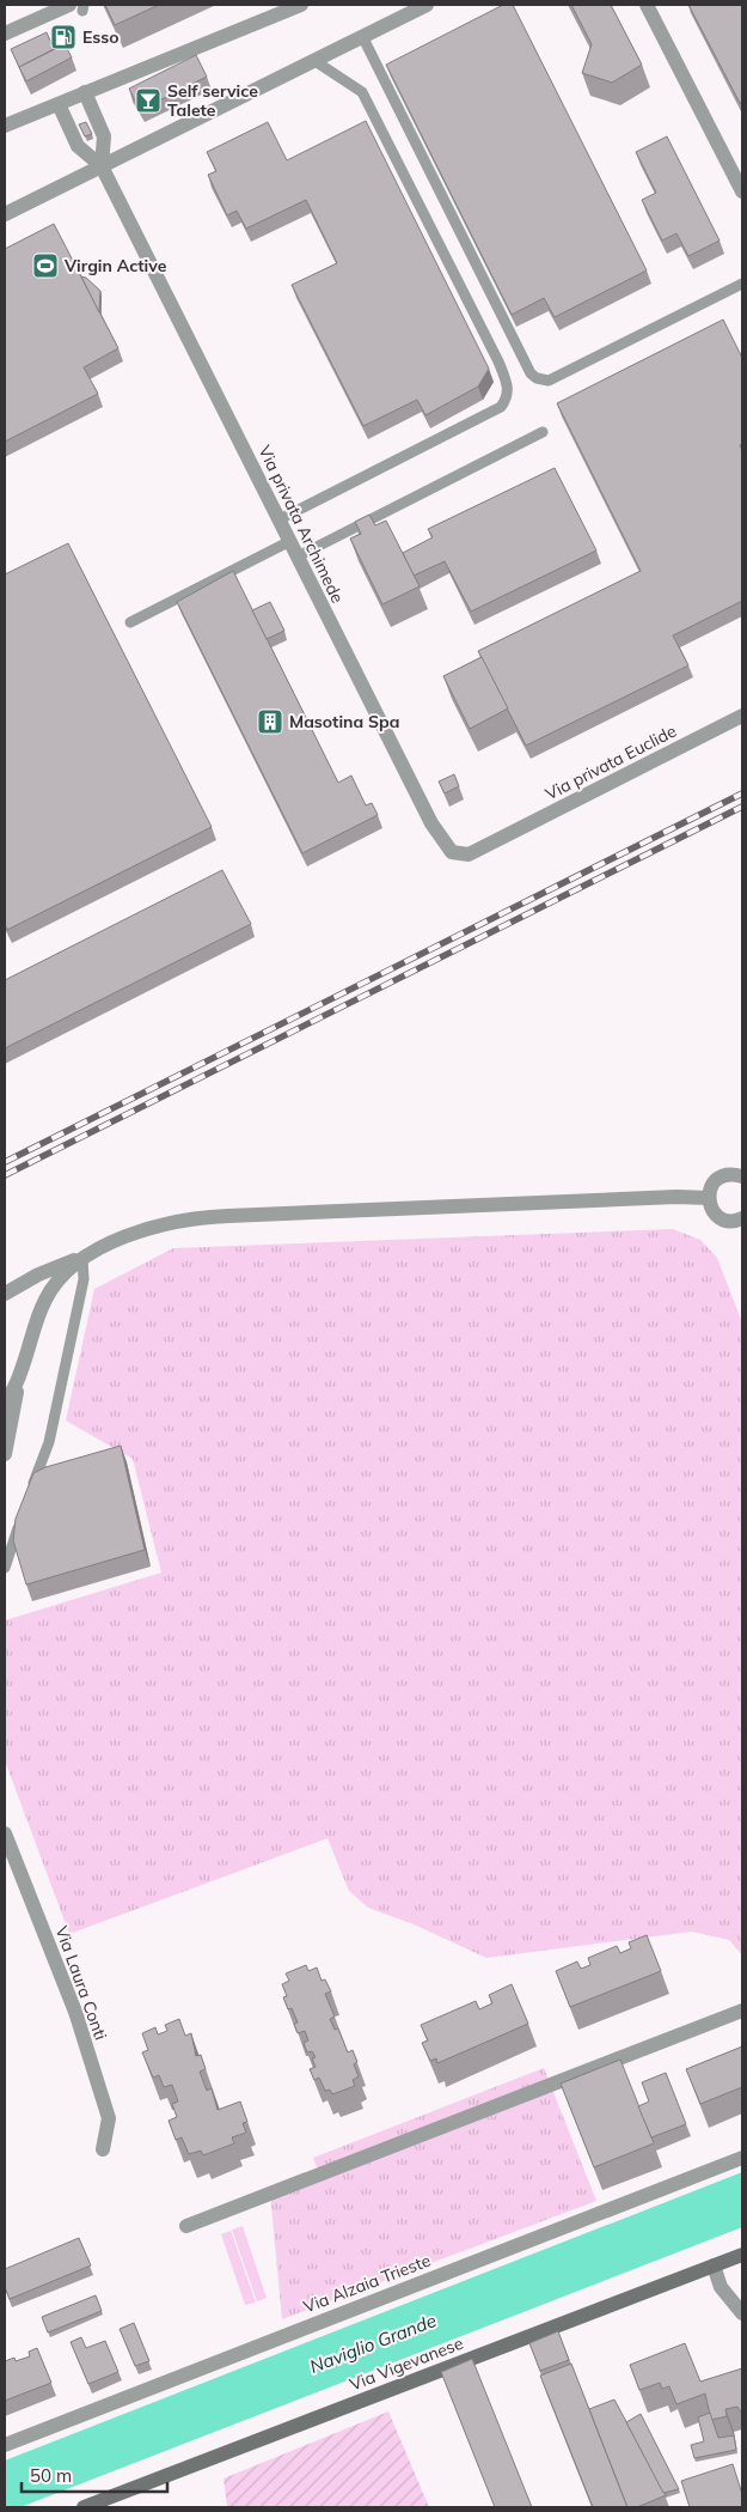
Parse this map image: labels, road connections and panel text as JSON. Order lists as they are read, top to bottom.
{
  "streets": {
    "main road": ["Via Vigevanese"],
    "street": [
      "Via privata Archimede",
      "Via privata Euclide",
      "Via Laura Conti",
      "Via Alzaia Trieste"
    ]
  },
  "crossings": [
    ["Via privata Archimede", "Via privata Euclide"]
  ],
  "water": ["Naviglio Grande"],
  "places": {
    "fuel station": ["Esso"],
    "bar": ["Self service Talete"],
    "sports": ["Virgin Active"],
    "building": ["Masotina Spa"]
  },
  "scale_bar": "50 m"
}
